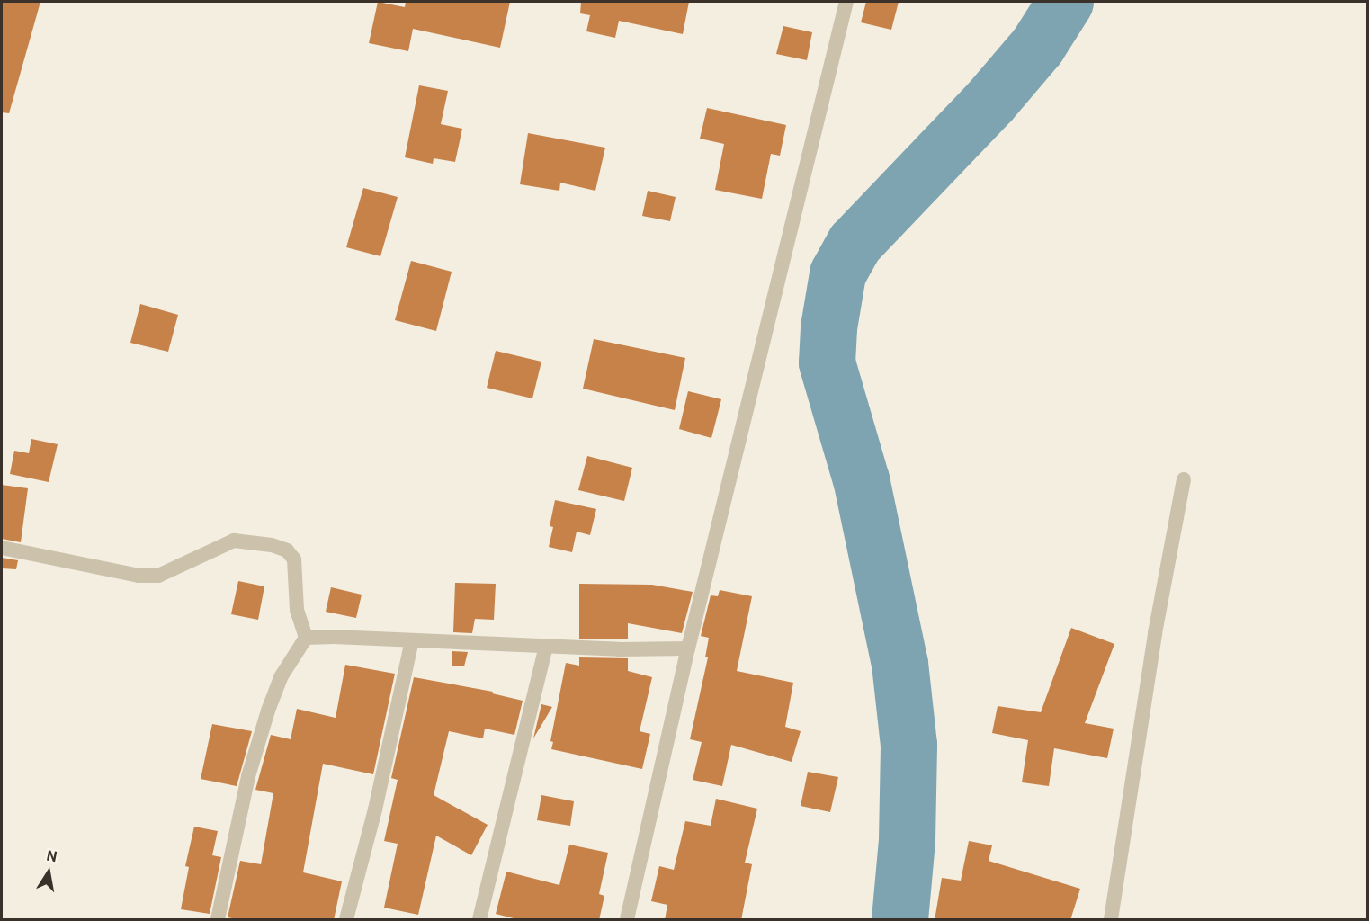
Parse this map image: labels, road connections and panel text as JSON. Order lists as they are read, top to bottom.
{
  "north": "top"
}
